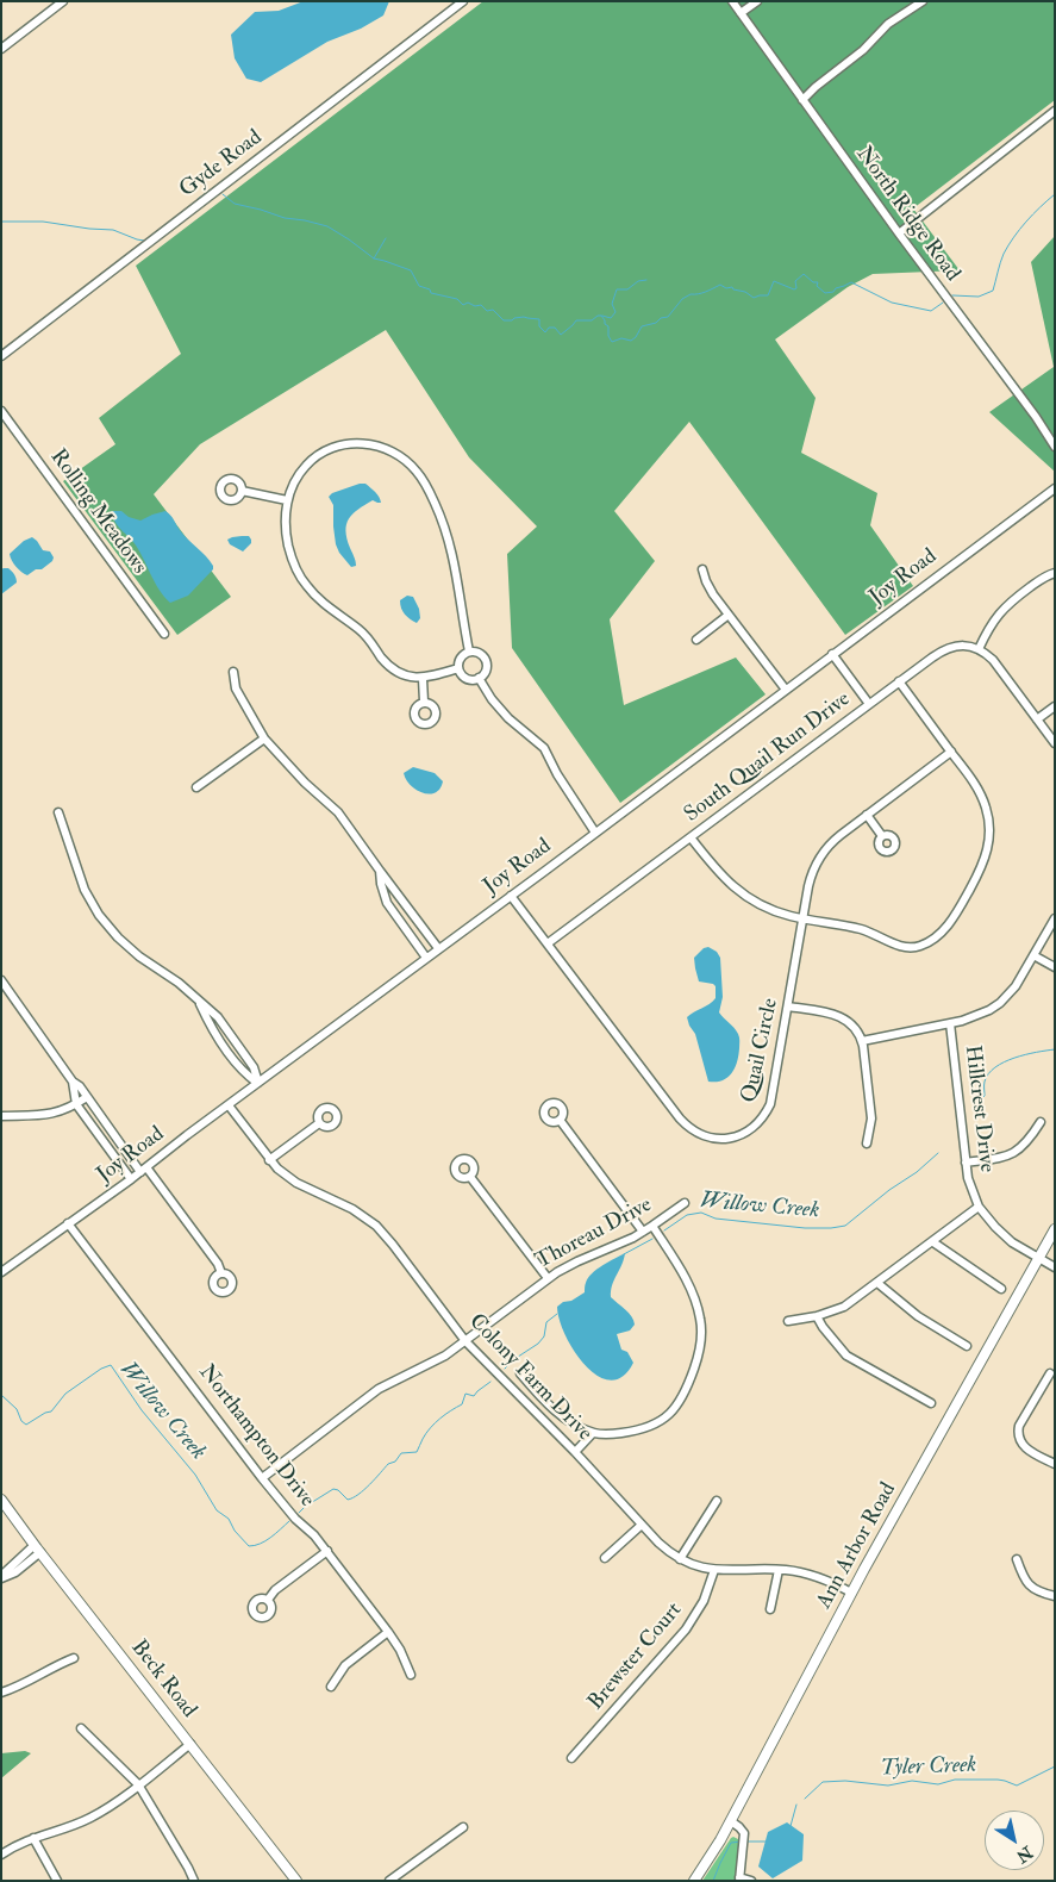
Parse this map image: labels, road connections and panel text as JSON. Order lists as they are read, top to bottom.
{
  "streets": {
    "main road": ["Ann Arbor Road", "Beck Road"],
    "street": [
      "Gyde Road",
      "North Ridge Road",
      "Rolling Meadows",
      "Joy Road",
      "South Quail Run Drive",
      "Quail Circle",
      "Hillcrest Drive",
      "Thoreau Drive",
      "Colony Farm Drive",
      "Northampton Drive",
      "Brewster Court"
    ]
  },
  "crossings": [
    ["Joy Road", "Quail Circle"],
    ["Joy Road", "Colony Farm Drive"],
    ["Joy Road", "Northampton Drive"],
    ["South Quail Run Drive", "Quail Circle"],
    ["Hillcrest Drive", "Ann Arbor Road"],
    ["Thoreau Drive", "Colony Farm Drive"],
    ["Thoreau Drive", "Northampton Drive"],
    ["Colony Farm Drive", "Ann Arbor Road"],
    ["Colony Farm Drive", "Brewster Court"]
  ],
  "water": ["Willow Creek", "Tyler Creek"],
  "north": "bottom right"
}
